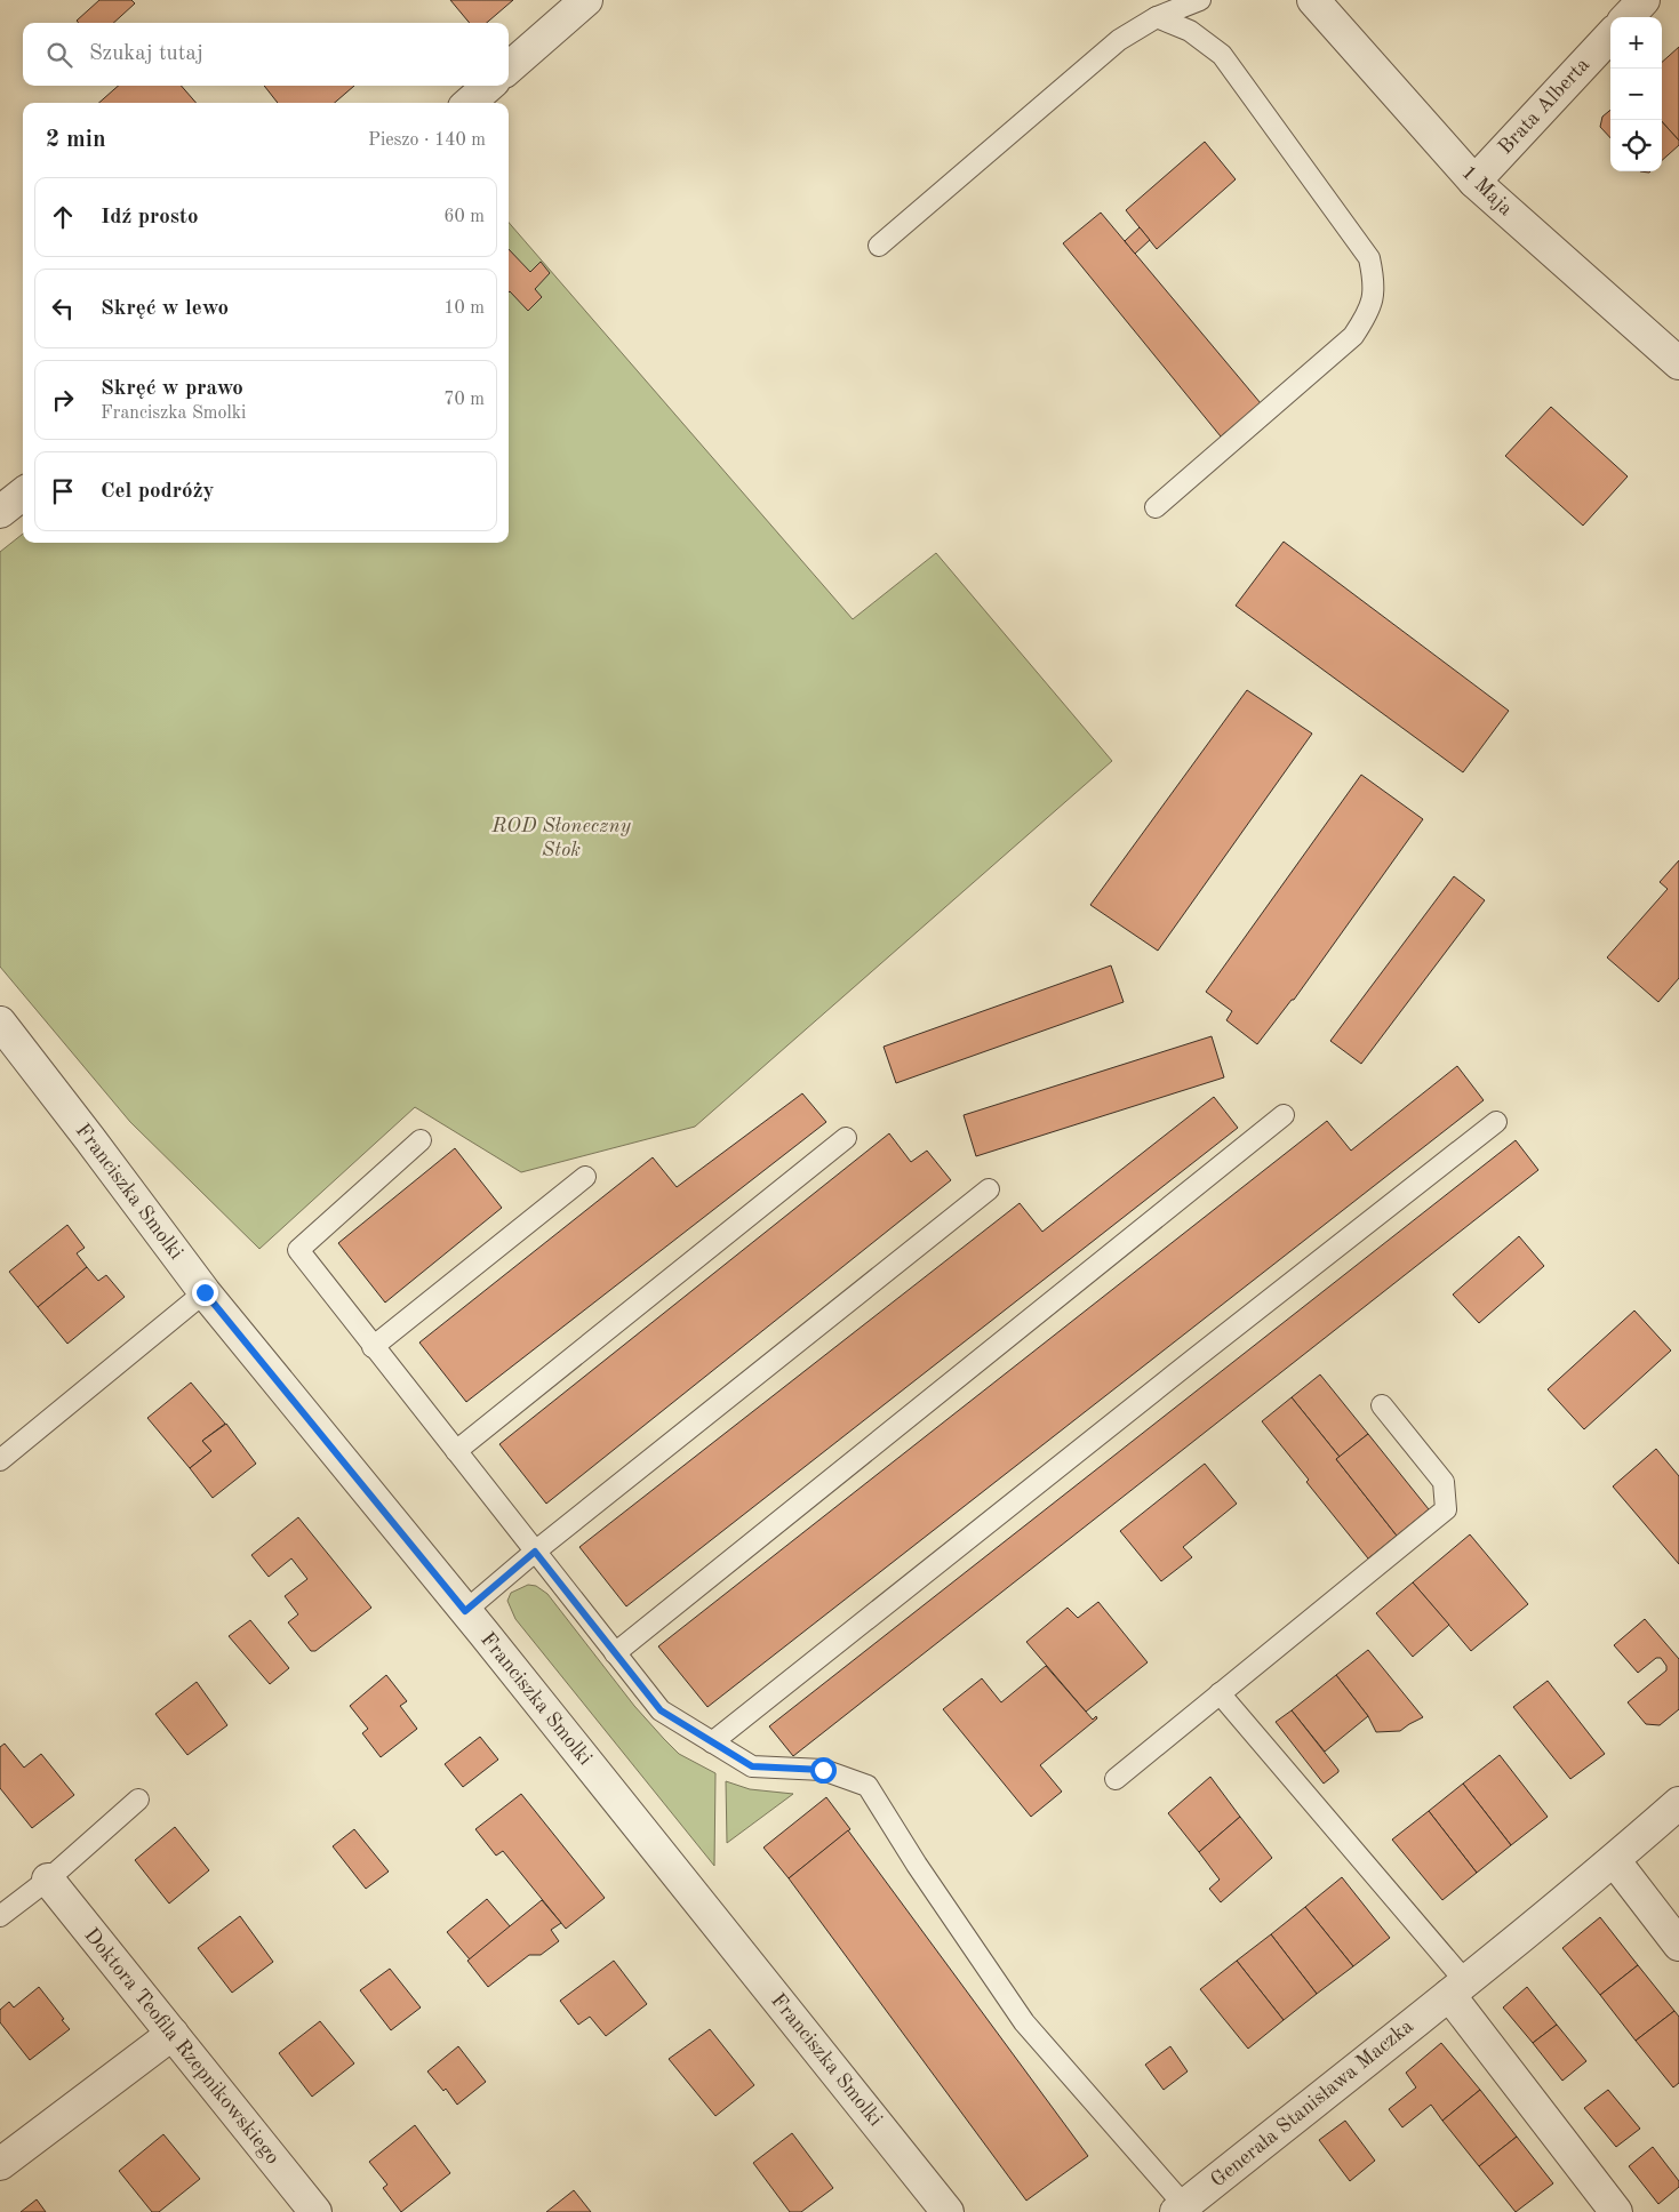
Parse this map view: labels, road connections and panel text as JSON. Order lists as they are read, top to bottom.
{
  "streets": {
    "street": [
      "Brata Alberta",
      "1 Maja",
      "Franciszka Smolki",
      "Doktora Teofila Rzepnikowskiego",
      "Generała Stanisława Maczka"
    ]
  },
  "crossings": [
    ["Brata Alberta", "1 Maja"]
  ],
  "parks": ["ROD Słoneczny Stok"],
  "page": {
    "map_buttons": ["+", "−"],
    "search": "Szukaj tutaj",
    "heading": ["2 min", "Pieszo · 140 m"],
    "list": [
      ["Idź prosto", "60 m"],
      ["Skręć w lewo", "10 m"],
      ["Skręć w prawo", "Franciszka Smolki", "70 m"],
      "Cel podróży"
    ]
  }
}
